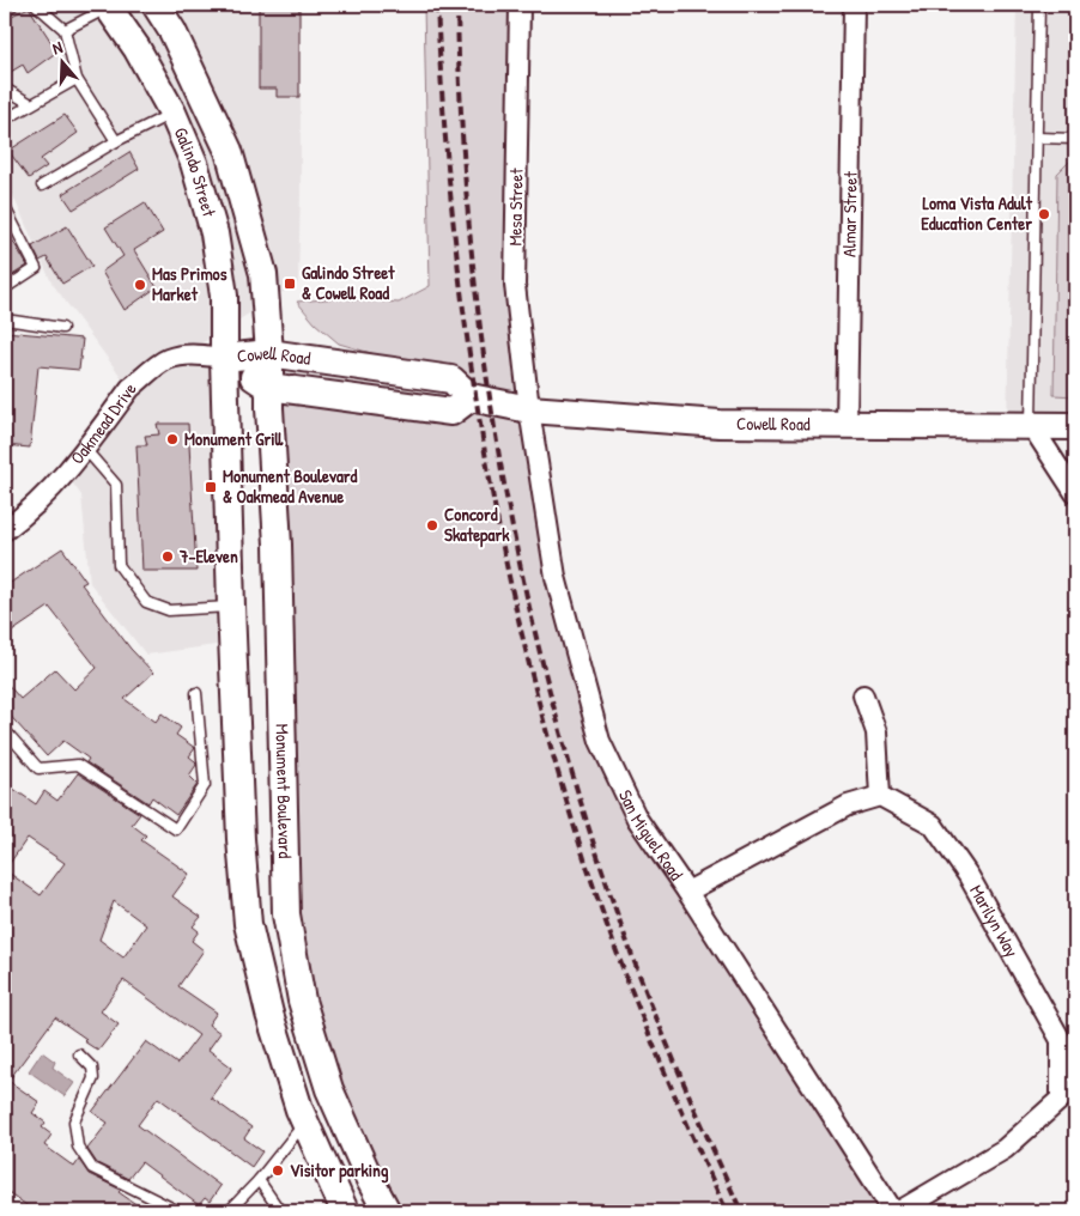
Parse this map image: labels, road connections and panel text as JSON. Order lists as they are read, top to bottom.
{
  "streets": {
    "main road": ["Galindo Street", "Cowell Road", "Monument Boulevard"],
    "street": [
      "Mesa Street",
      "Almar Street",
      "Oakmead Drive",
      "San Miguel Road",
      "Marilyn Way"
    ]
  },
  "crossings": [
    ["Galindo Street", "Cowell Road"],
    ["Galindo Street", "Oakmead Drive"],
    ["Galindo Street", "Monument Boulevard"],
    ["Mesa Street", "Cowell Road"],
    ["Mesa Street", "San Miguel Road"],
    ["Almar Street", "Cowell Road"],
    ["Cowell Road", "Oakmead Drive"],
    ["Cowell Road", "Monument Boulevard"],
    ["Cowell Road", "San Miguel Road"]
  ],
  "places": {
    "other": [
      "Loma Vista Adult Education Center",
      "Mas Primos Market",
      "Monument Grill",
      "Concord Skatepark",
      "7-Eleven",
      "Visitor parking"
    ],
    "transit": ["Galindo Street & Cowell Road", "Monument Boulevard & Oakmead Avenue"]
  },
  "north": "top"
}
